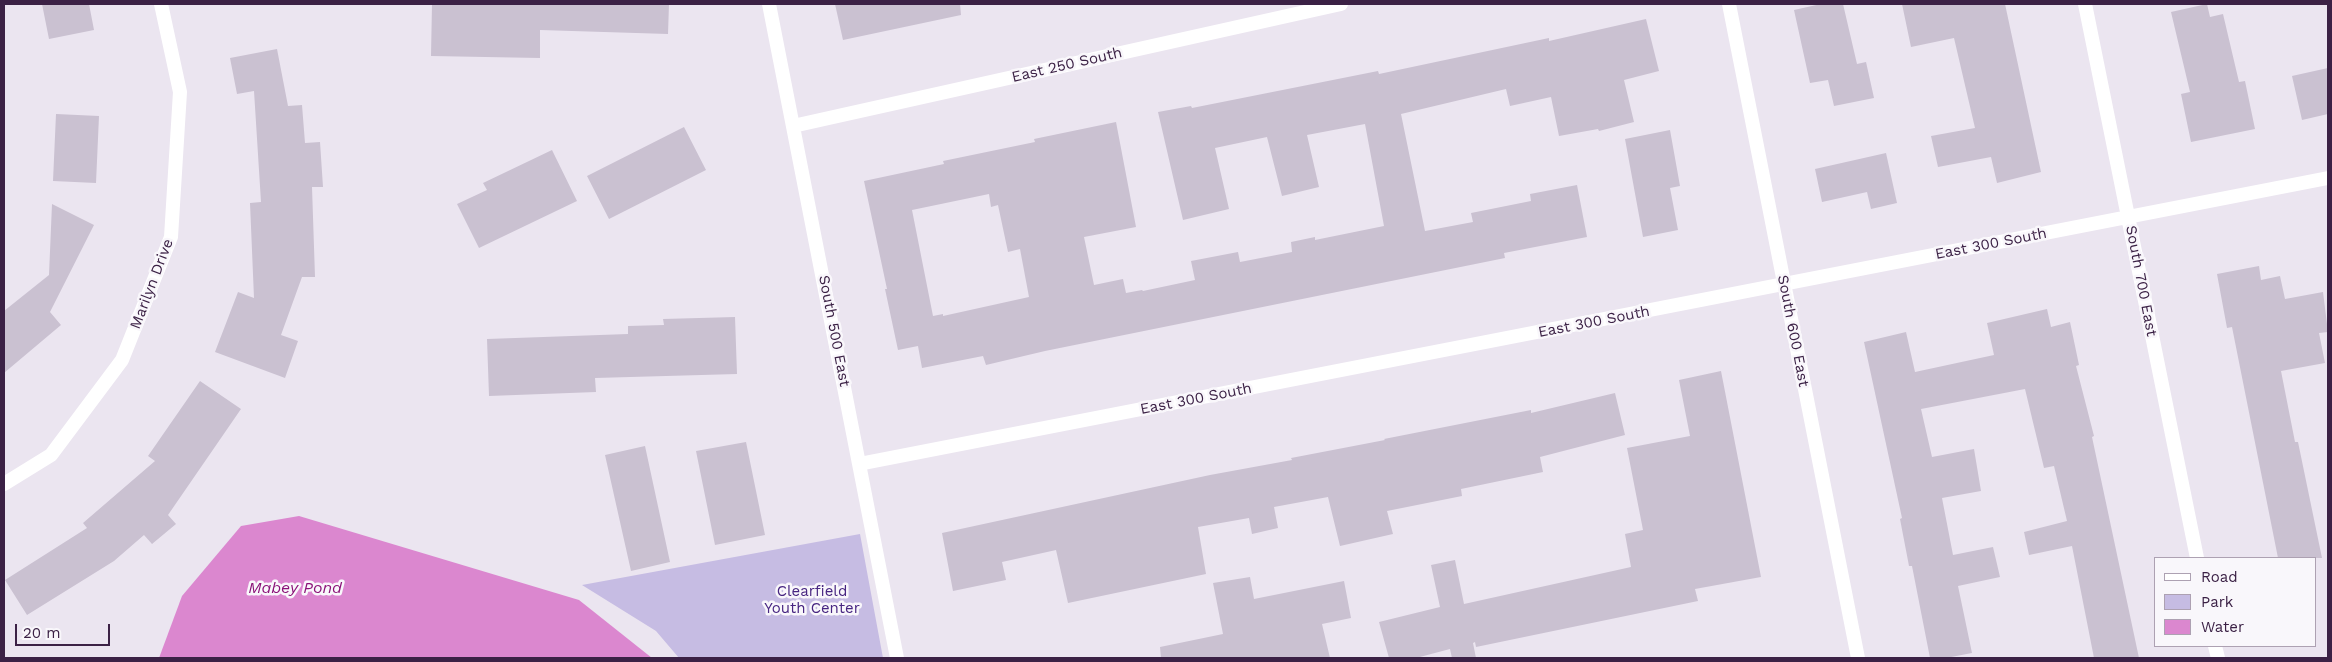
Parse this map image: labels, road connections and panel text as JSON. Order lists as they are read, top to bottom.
{
  "streets": {
    "street": [
      "East 250 South",
      "East 300 South",
      "South 700 East",
      "Marilyn Drive",
      "South 500 East",
      "South 600 East"
    ]
  },
  "crossings": [
    ["East 250 South", "South 500 East"],
    ["East 300 South", "South 700 East"],
    ["East 300 South", "South 500 East"],
    ["East 300 South", "South 600 East"]
  ],
  "water": ["Mabey Pond"],
  "parks": ["Clearfield Youth Center"],
  "legend": ["Road", "Park", "Water"],
  "scale_bar": "20 m"
}
